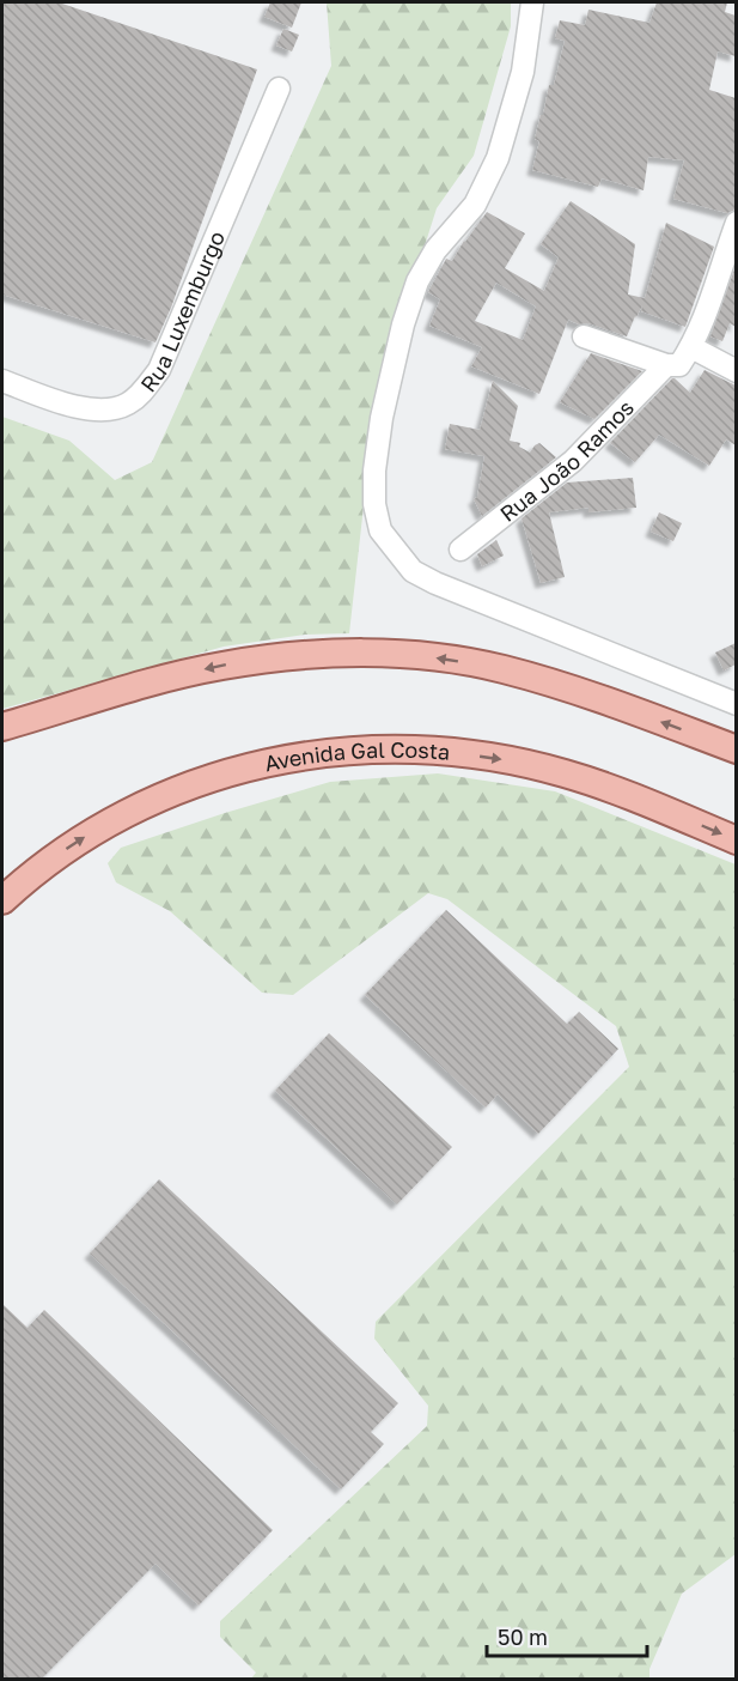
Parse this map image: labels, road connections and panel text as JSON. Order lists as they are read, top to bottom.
{
  "streets": {
    "main road": ["Avenida Gal Costa"],
    "street": ["Rua Luxemburgo", "Rua João Ramos"]
  },
  "scale_bar": "50 m"
}
